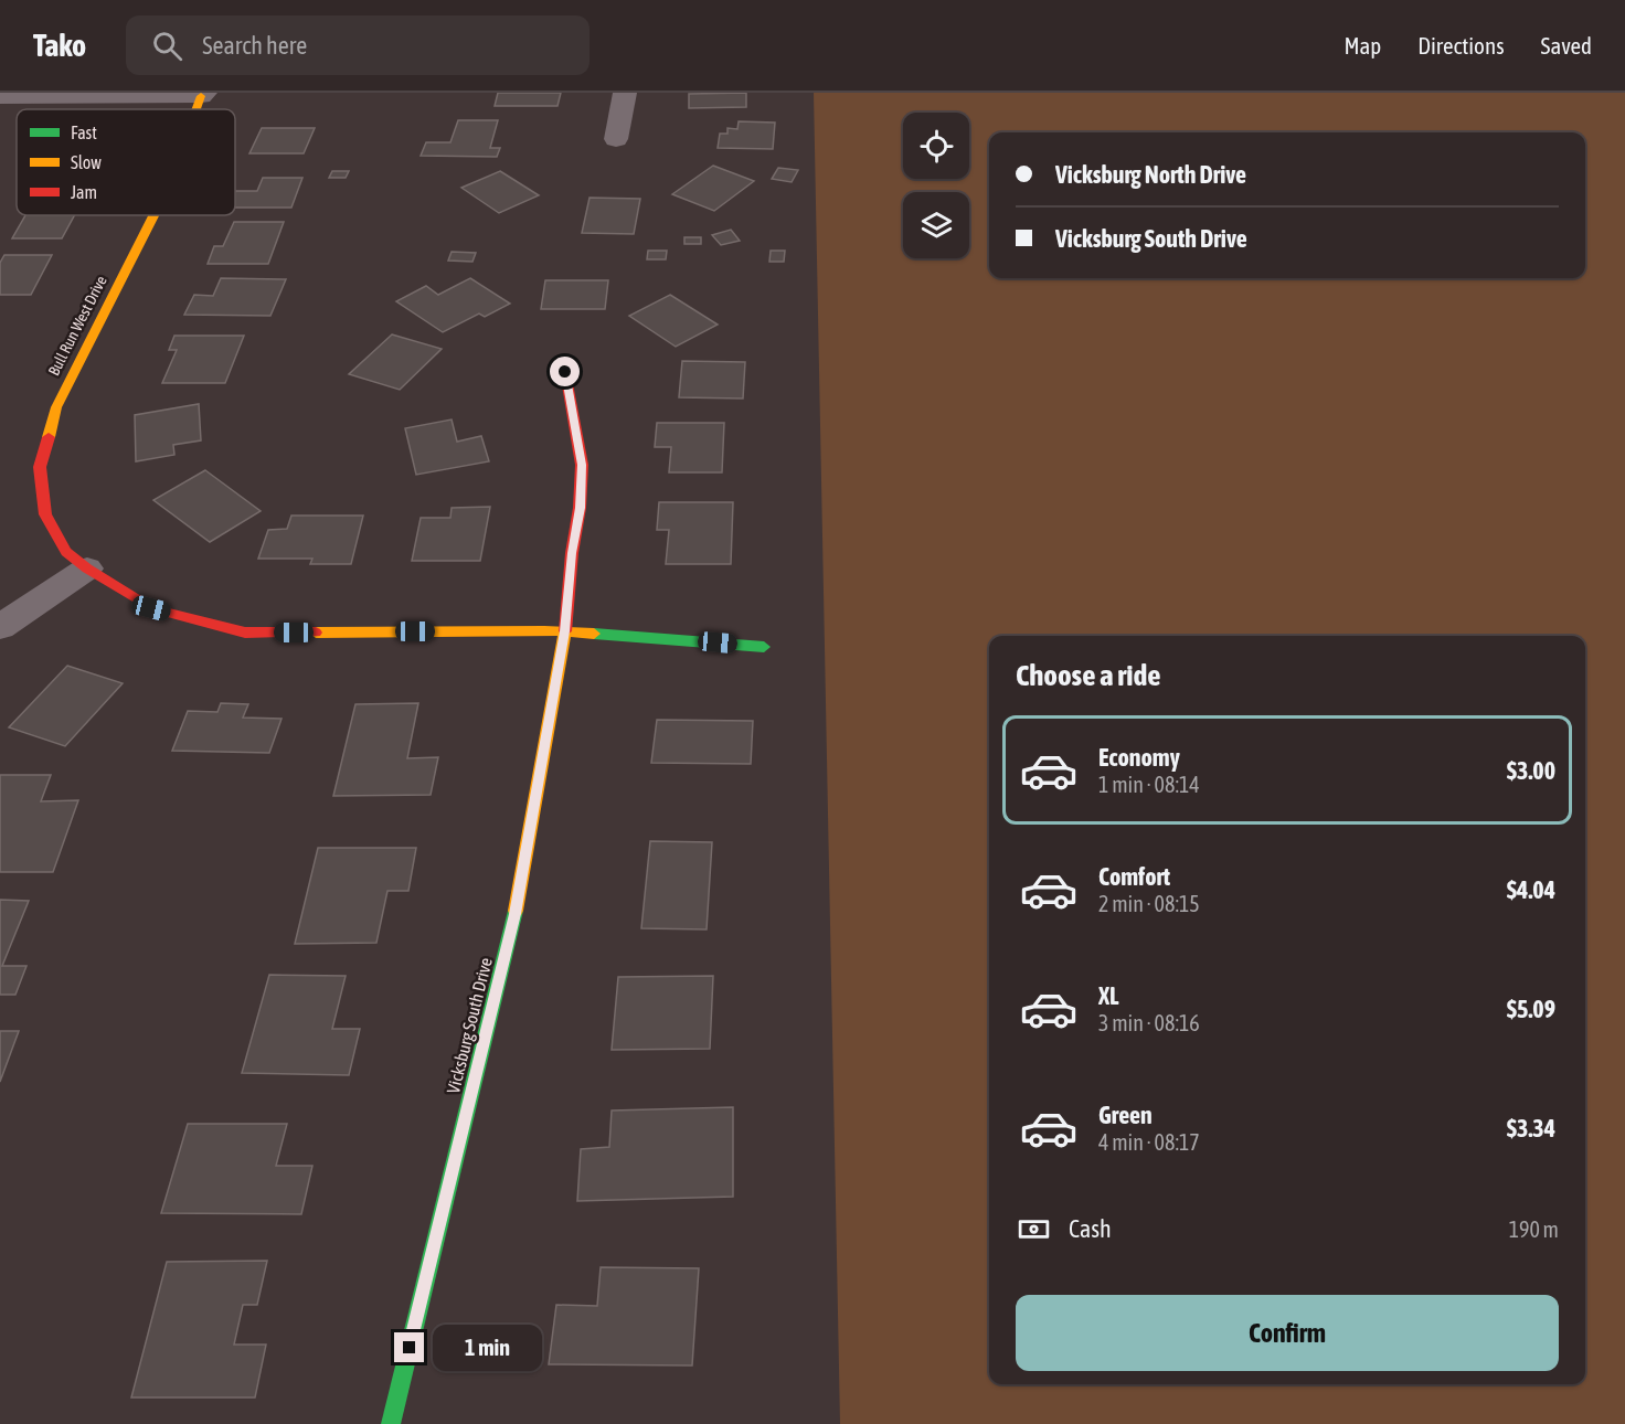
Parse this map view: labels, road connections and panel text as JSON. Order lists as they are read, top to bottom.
{
  "streets": {
    "street": ["Bull Run West Drive", "Vicksburg South Drive"]
  },
  "crossings": [
    ["Bull Run West Drive", "Vicksburg South Drive"]
  ],
  "legend": ["Fast", "Slow", "Jam"],
  "page": {
    "header": "Tako",
    "search": "Search here",
    "nav": ["Map", "Directions", "Saved"],
    "banner": ["Vicksburg North Drive", "Vicksburg South Drive"],
    "heading": "Choose a ride",
    "list": [
      {
        "name": "Economy",
        "note": "1 min · 08:14",
        "value": "$3.00"
      },
      {
        "name": "Comfort",
        "note": "2 min · 08:15",
        "value": "$4.04"
      },
      {
        "name": "XL",
        "note": "3 min · 08:16",
        "value": "$5.09"
      },
      {
        "name": "Green",
        "note": "4 min · 08:17",
        "value": "$3.34"
      }
    ],
    "pay": ["Cash", "190 m"],
    "buttons": "Confirm",
    "bubble": "1 min"
  }
}
